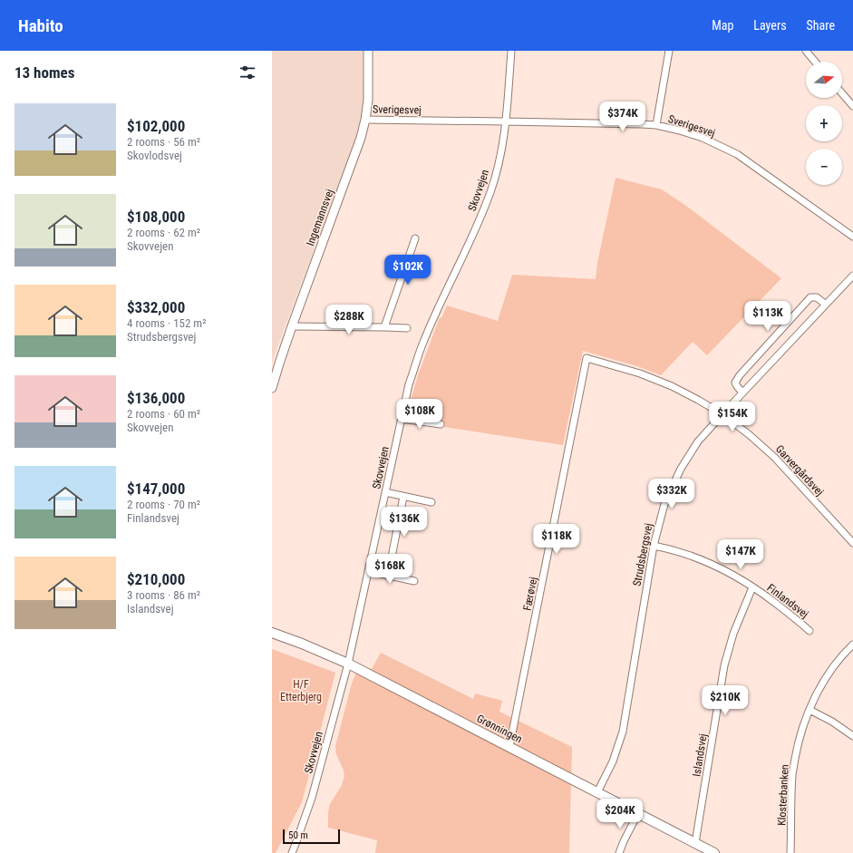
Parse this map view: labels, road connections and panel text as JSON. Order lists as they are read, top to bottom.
{
  "streets": {
    "main road": ["Grønningen"],
    "street": [
      "Sverigesvej",
      "Skovvejen",
      "Ingemannsvej",
      "Garvergårdsvej",
      "Strudsbergsvej",
      "Færøvej",
      "Finlandsvej",
      "Islandsvej",
      "Klosterbanken"
    ]
  },
  "crossings": [
    ["Sverigesvej", "Skovvejen"],
    ["Sverigesvej", "Ingemannsvej"],
    ["Skovvejen", "Grønningen"],
    ["Garvergårdsvej", "Strudsbergsvej"],
    ["Garvergårdsvej", "Færøvej"],
    ["Strudsbergsvej", "Finlandsvej"],
    ["Strudsbergsvej", "Grønningen"],
    ["Færøvej", "Grønningen"],
    ["Finlandsvej", "Islandsvej"],
    ["Grønningen", "Islandsvej"]
  ],
  "parks": ["H/F Etterbjerg"],
  "scale_bar": "50 m",
  "north": "right",
  "page": {
    "header": "Habito",
    "nav": ["Map", "Layers", "Share"],
    "heading": "13 homes",
    "map_buttons": ["+", "−"],
    "list": [
      {
        "name": "$102,000",
        "note": "2 rooms · 56 m² · Skovlodsvej"
      },
      {
        "name": "$108,000",
        "note": "2 rooms · 62 m² · Skovvejen"
      },
      {
        "name": "$332,000",
        "note": "4 rooms · 152 m² · Strudsbergsvej"
      },
      {
        "name": "$136,000",
        "note": "2 rooms · 60 m² · Skovvejen"
      },
      {
        "name": "$147,000",
        "note": "2 rooms · 70 m² · Finlandsvej"
      },
      {
        "name": "$210,000",
        "note": "3 rooms · 86 m² · Islandsvej"
      }
    ],
    "price": [
      "$374K",
      "$102K",
      "$113K",
      "$288K",
      "$108K",
      "$154K",
      "$332K",
      "$136K",
      "$118K",
      "$147K",
      "$168K",
      "$210K",
      "$204K"
    ],
    "scale": "50 m"
  }
}
